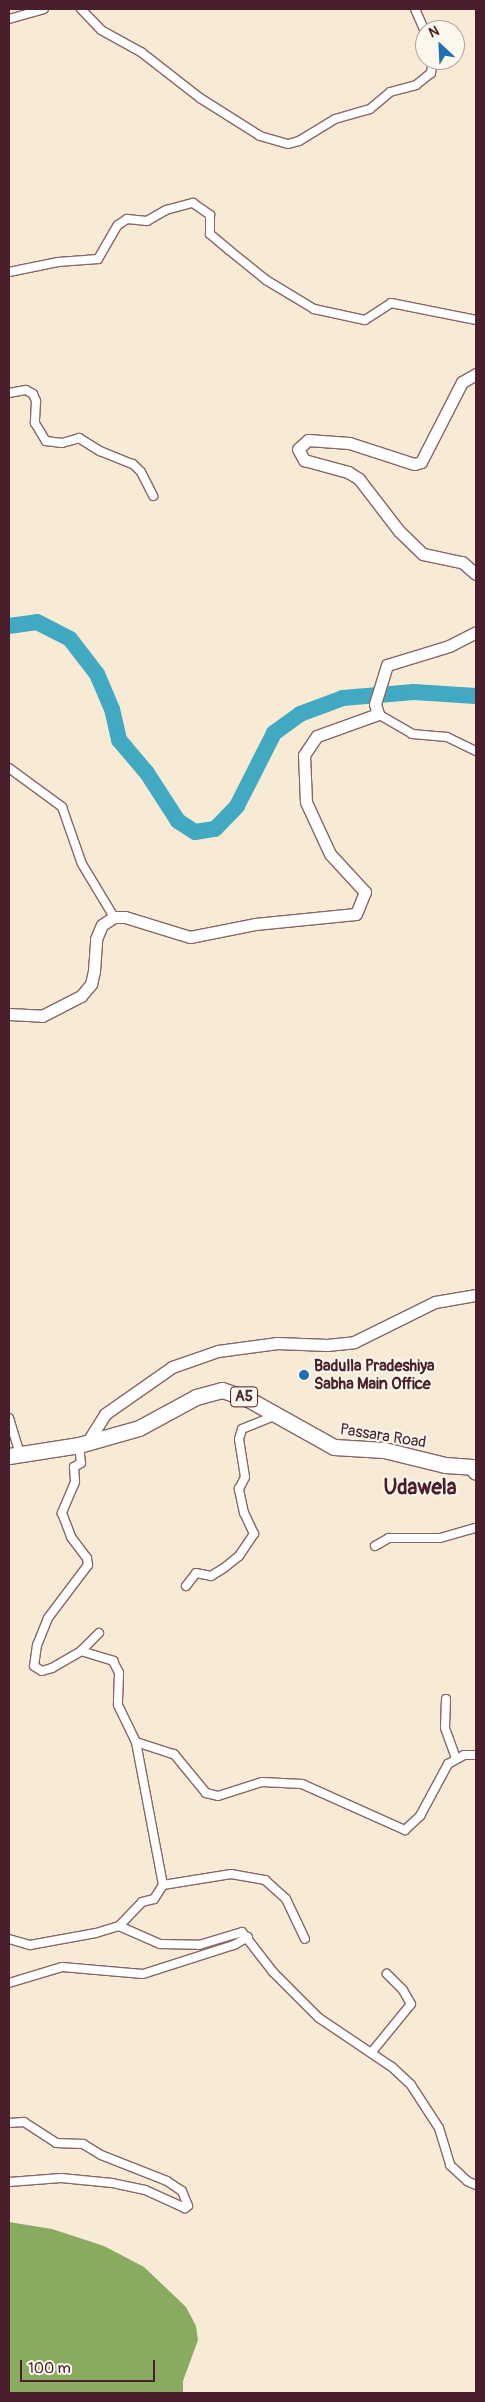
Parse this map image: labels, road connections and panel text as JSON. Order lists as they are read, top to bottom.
{
  "streets": {
    "highway": ["A5", "Passara Road"]
  },
  "districts": ["Udawela"],
  "places": ["Badulla Pradeshiya Sabha Main Office"],
  "scale_bar": "100 m",
  "north": "top left"
}
